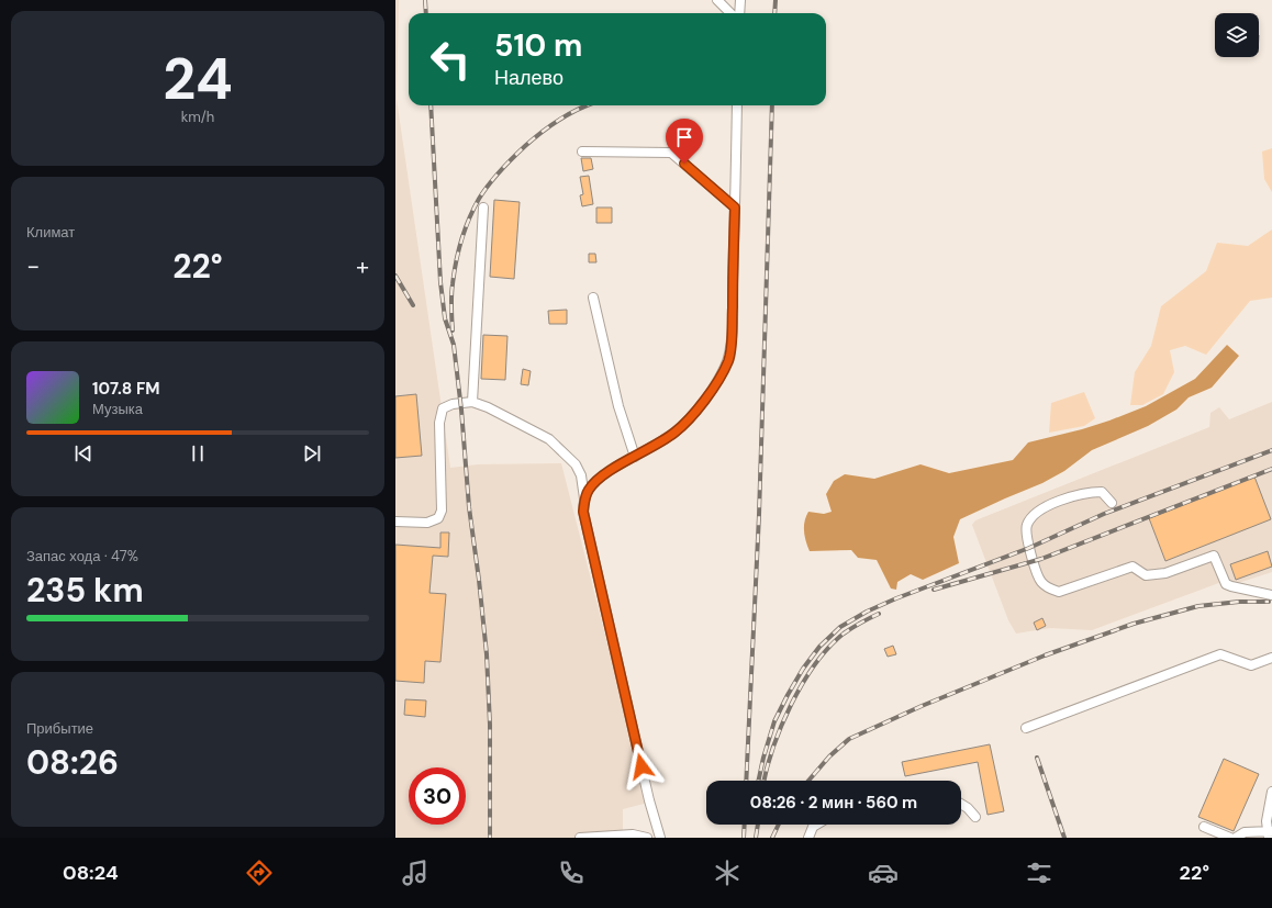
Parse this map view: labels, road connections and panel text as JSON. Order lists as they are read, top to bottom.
{
  "page": {
    "tile": [
      ["24", "km/h"],
      "Климат",
      ["Запас хода · 47%", "235 km"],
      ["Прибытие", "08:26"]
    ],
    "turn": ["510 m", "Налево"],
    "heat": ["−", "22°", "+"],
    "song": ["107.8 FM", "Музыка"],
    "limit": "30",
    "trip": "08:26 · 2 мин · 560 m",
    "tabs": ["08:24", "22°"]
  }
}
